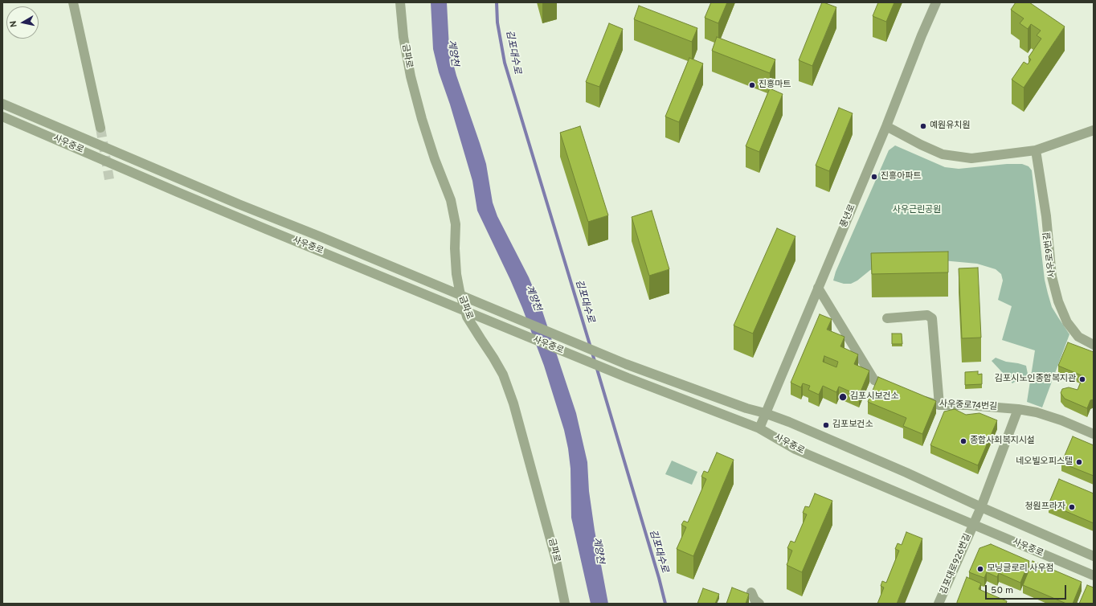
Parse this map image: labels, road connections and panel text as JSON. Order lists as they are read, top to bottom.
{
  "streets": {
    "street": [
      "금파로",
      "사우중로",
      "풍년로",
      "사우로9번길",
      "사우중로74번길",
      "김포대로926번길"
    ]
  },
  "crossings": [
    ["사우중로", "풍년로"],
    ["사우중로", "김포대로926번길"],
    ["사우중로74번길", "김포대로926번길"]
  ],
  "water": ["김포대수로", "계양천"],
  "parks": ["사우근린공원"],
  "places": [
    "진흥마트",
    "예원유치원",
    "진흥아파트",
    "김포시노인종합복지관",
    "김포시보건소",
    "김포보건소",
    "종합사회복지시설",
    "네오빌오피스텔",
    "청원프라자",
    "모닝글로리 사우점"
  ],
  "scale_bar": "50 m",
  "north": "left"
}
